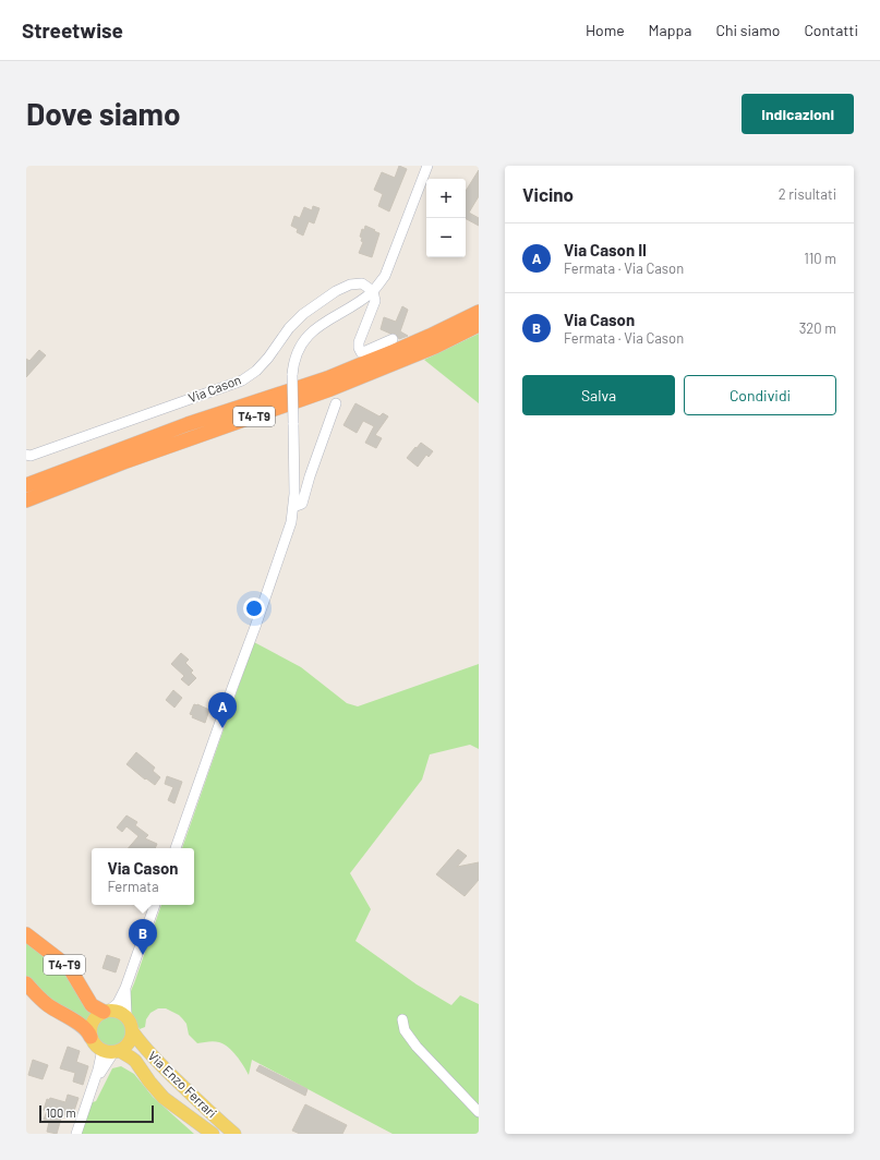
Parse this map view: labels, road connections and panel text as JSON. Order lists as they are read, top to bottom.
{
  "streets": {
    "highway": ["T4-T9"],
    "main road": ["Via Enzo Ferrari"],
    "street": ["Via Cason"]
  },
  "crossings": [
    ["T4-T9", "Via Enzo Ferrari"]
  ],
  "scale_bar": "100 m",
  "page": {
    "header": "Streetwise",
    "nav": [
      "Home",
      "Mappa",
      "Chi siamo",
      "Contatti"
    ],
    "buttons": [
      "Indicazioni",
      ["Salva", "Condividi"]
    ],
    "title": "Dove siamo",
    "heading": ["Vicino", "2 risultati"],
    "map_buttons": ["+", "−"],
    "list": [
      {
        "mark": "A",
        "name": "Via Cason II",
        "note": "Fermata · Via Cason",
        "value": "110 m"
      },
      {
        "mark": "B",
        "name": "Via Cason",
        "note": "Fermata · Via Cason",
        "value": "320 m"
      }
    ],
    "pins": ["A", "B"],
    "popup": ["Via Cason", "Fermata"],
    "scale": "100 m"
  }
}
